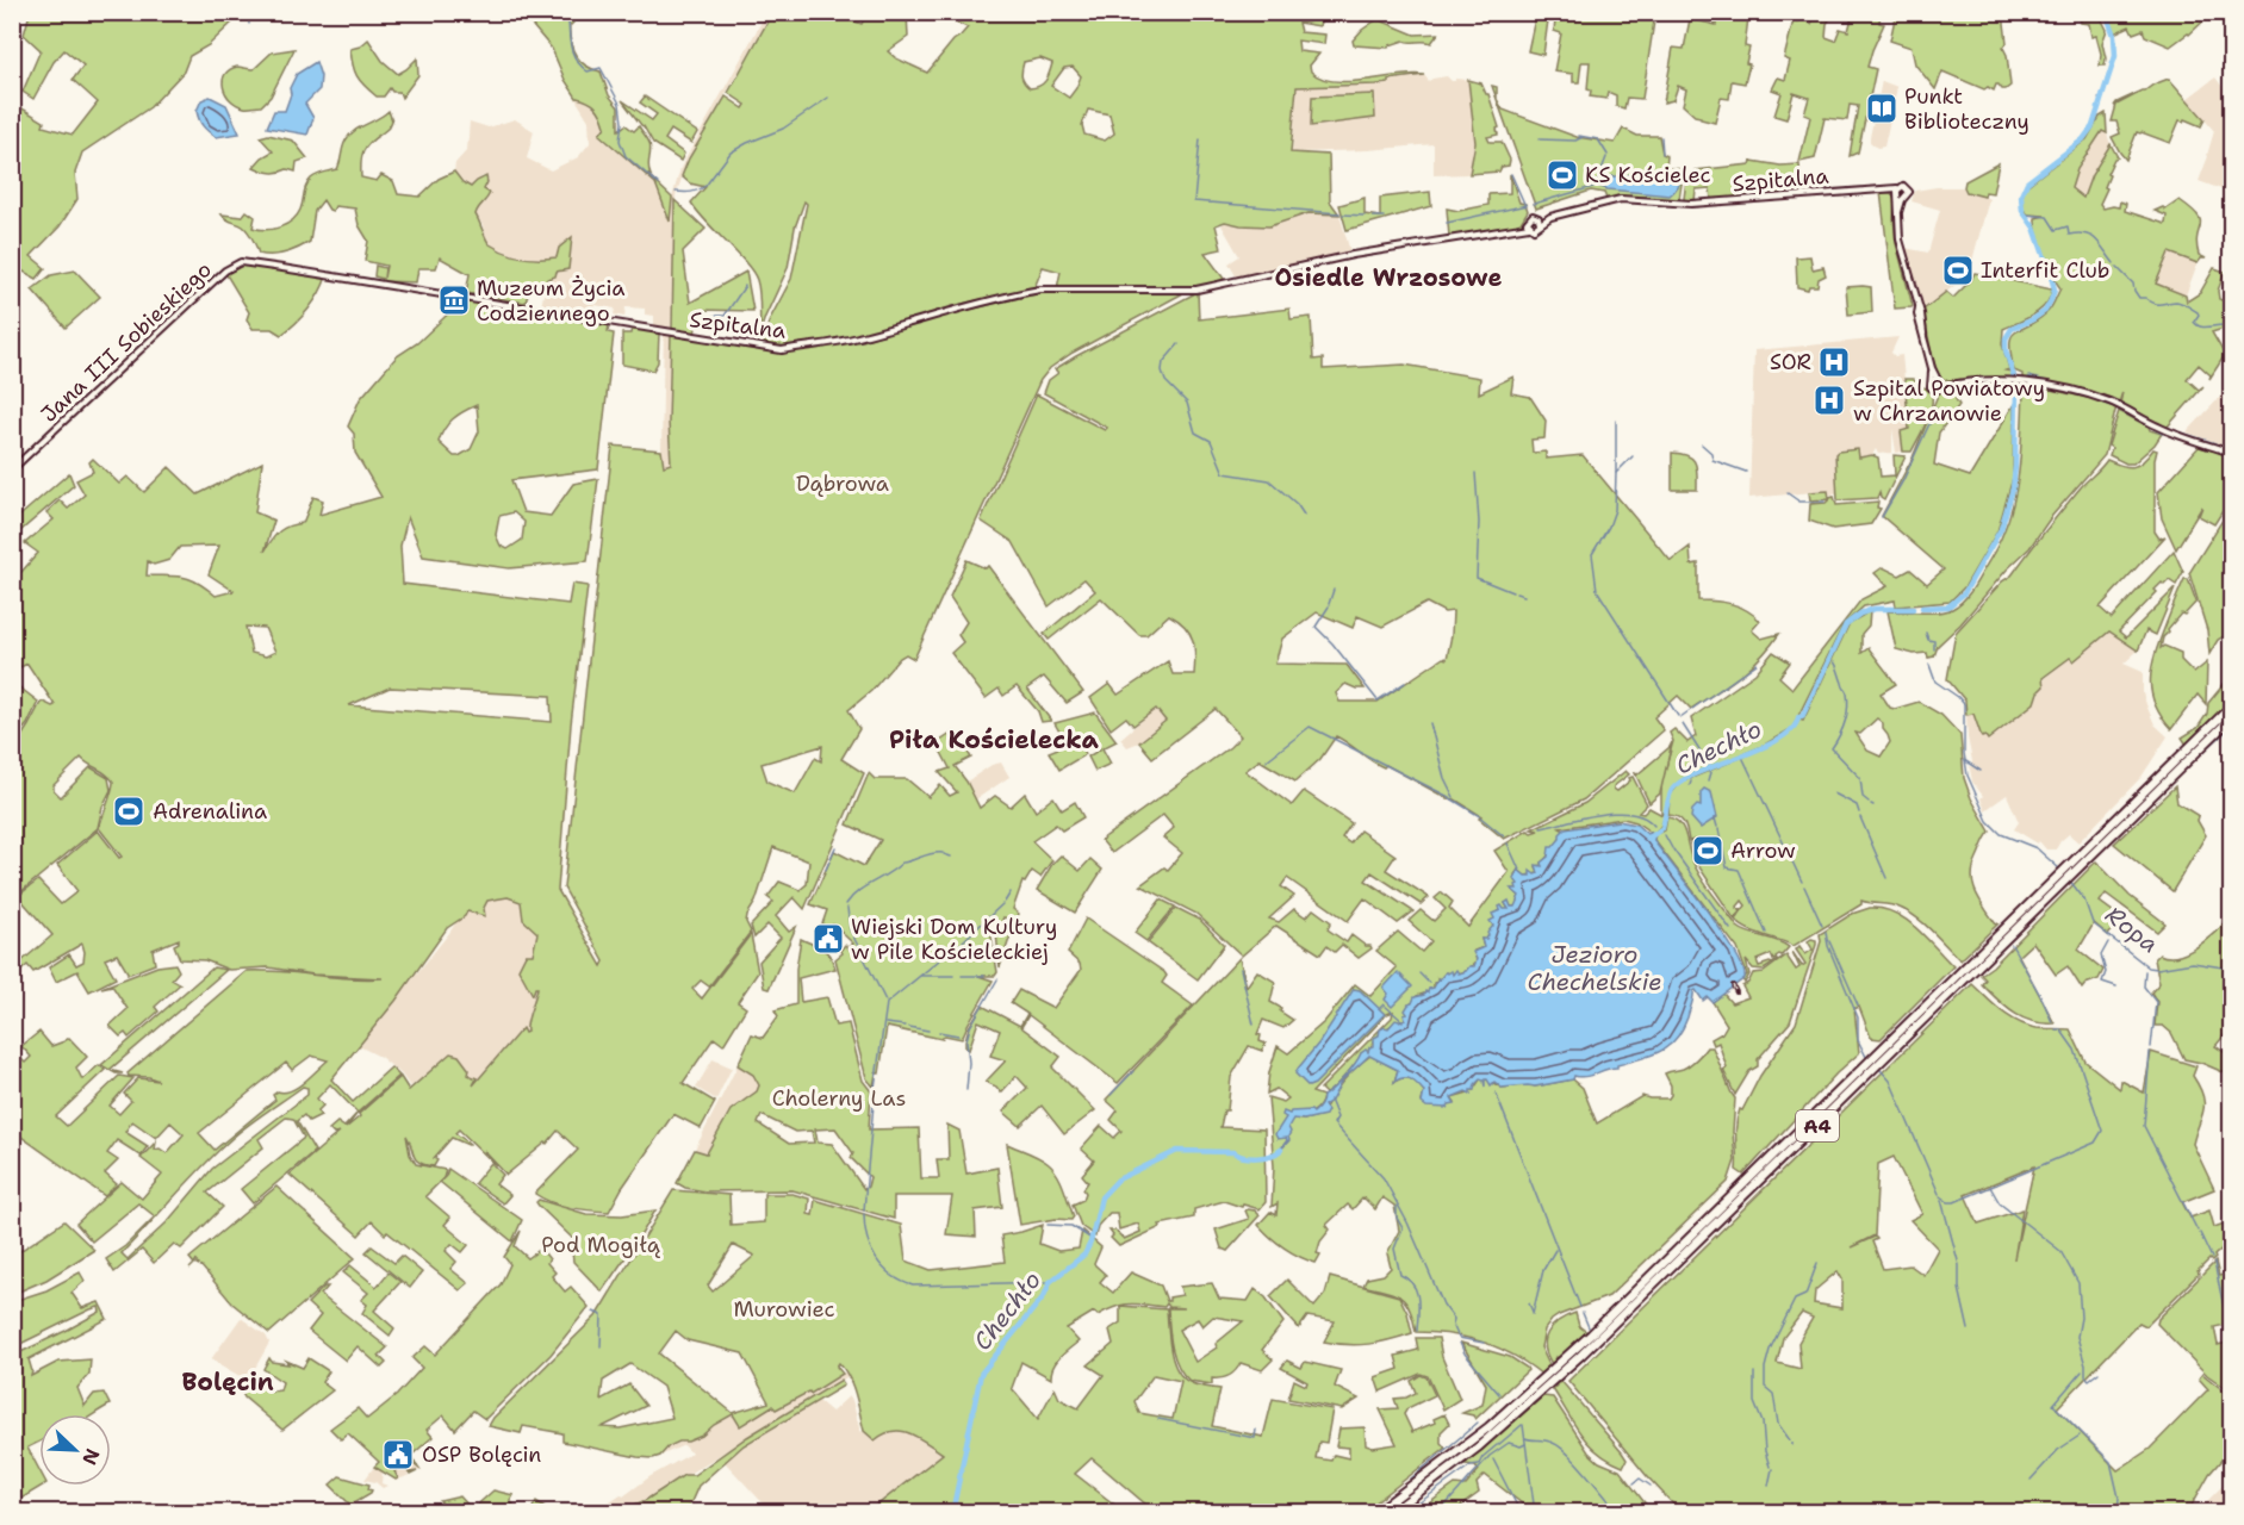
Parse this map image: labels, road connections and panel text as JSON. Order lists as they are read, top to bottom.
{
  "streets": {
    "highway": ["A4"],
    "main road": ["Szpitalna", "Jana III Sobieskiego"]
  },
  "crossings": [
    ["Szpitalna", "Jana III Sobieskiego"]
  ],
  "districts": ["Osiedle Wrzosowe", "Piła Kościelecka", "Bolęcin"],
  "water": ["Chechło", "Ropa", "Jezioro Chechelskie"],
  "parks": [
    "Dąbrowa",
    "Cholerny Las",
    "Pod Mogiłą",
    "Murowiec"
  ],
  "places": {
    "library": ["Punkt Biblioteczny"],
    "sports": [
      "KS Kościelec",
      "Interfit Club",
      "Adrenalina",
      "Arrow"
    ],
    "museum": ["Muzeum Życia Codziennego"],
    "hospital": ["SOR", "Szpital Powiatowy w Chrzanowie"],
    "public building": ["Wiejski Dom Kultury w Pile Kościeleckiej", "OSP Bolęcin"]
  },
  "north": "bottom right"
}
